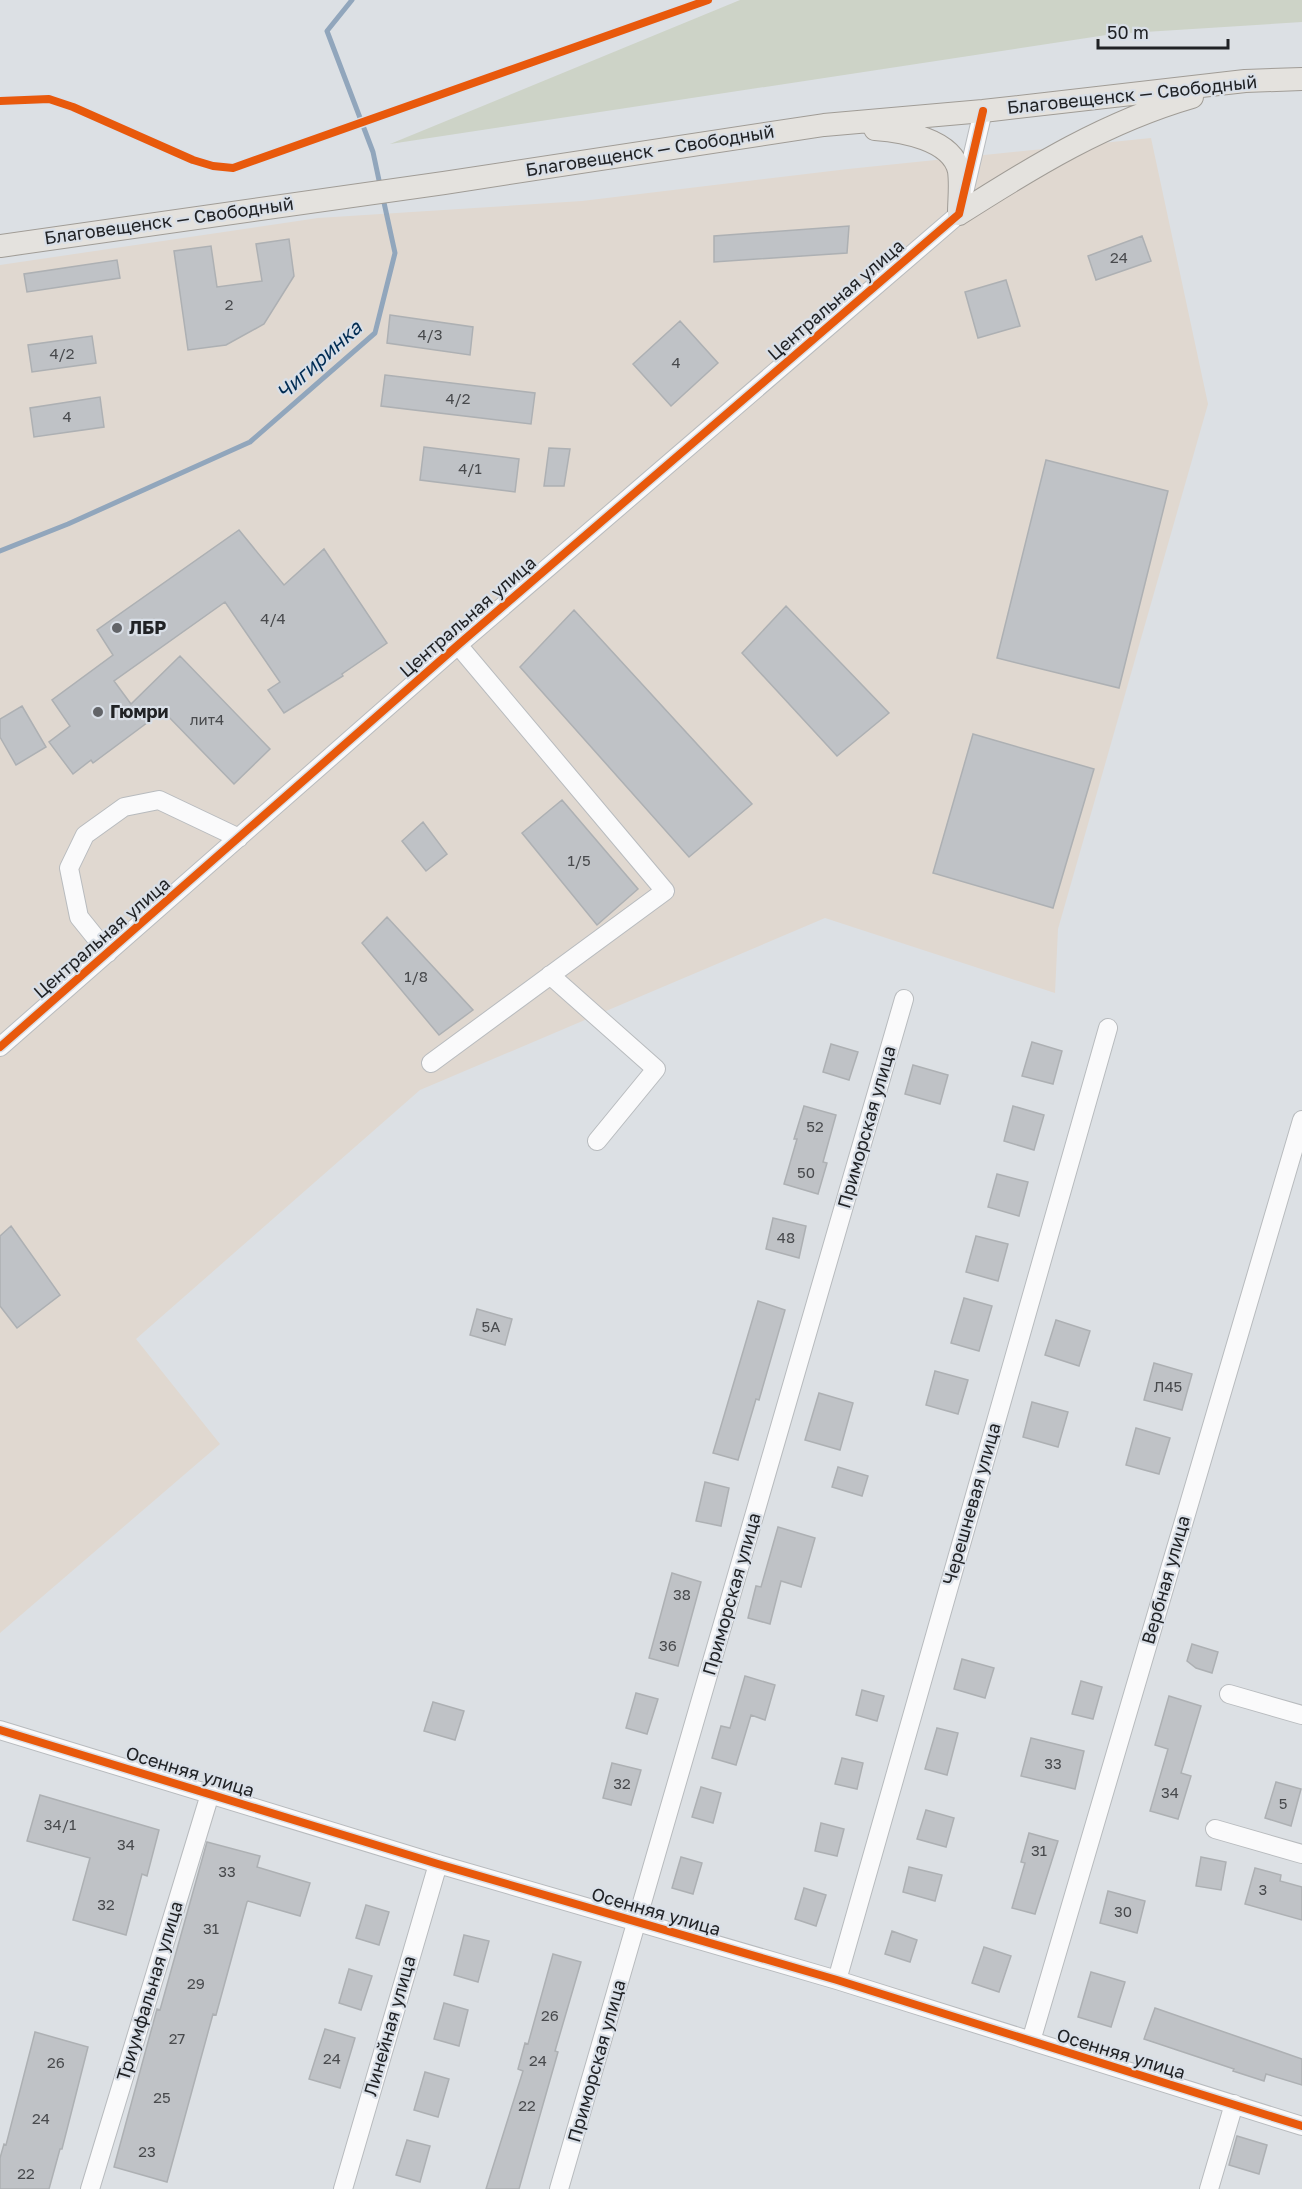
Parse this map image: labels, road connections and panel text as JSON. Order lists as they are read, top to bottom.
{
  "streets": {
    "main road": ["Благовещенск — Свободный"],
    "street": [
      "Центральная улица",
      "Приморская улица",
      "Черешневая улица",
      "Вербная улица",
      "Осенняя улица",
      "Триумфальная улица",
      "Линейная улица"
    ]
  },
  "crossings": [
    ["Приморская улица", "Осенняя улица"],
    ["Черешневая улица", "Осенняя улица"],
    ["Вербная улица", "Осенняя улица"],
    ["Осенняя улица", "Триумфальная улица"],
    ["Осенняя улица", "Линейная улица"]
  ],
  "water": ["Чигиринка"],
  "places": ["ЛБР", "Гюмри"],
  "house_numbers": [
    "24",
    "2",
    "4/3",
    "4/2",
    "4",
    "4/2",
    "4",
    "4/1",
    "4/4",
    "лит4",
    "1/5",
    "1/8",
    "52",
    "50",
    "48",
    "5А",
    "Л45",
    "38",
    "36",
    "33",
    "32",
    "34",
    "5",
    "34/1",
    "34",
    "31",
    "33",
    "3",
    "32",
    "30",
    "31",
    "29",
    "26",
    "27",
    "24",
    "24",
    "26",
    "25",
    "22",
    "24",
    "23",
    "22"
  ],
  "scale_bar": "50 m"
}
